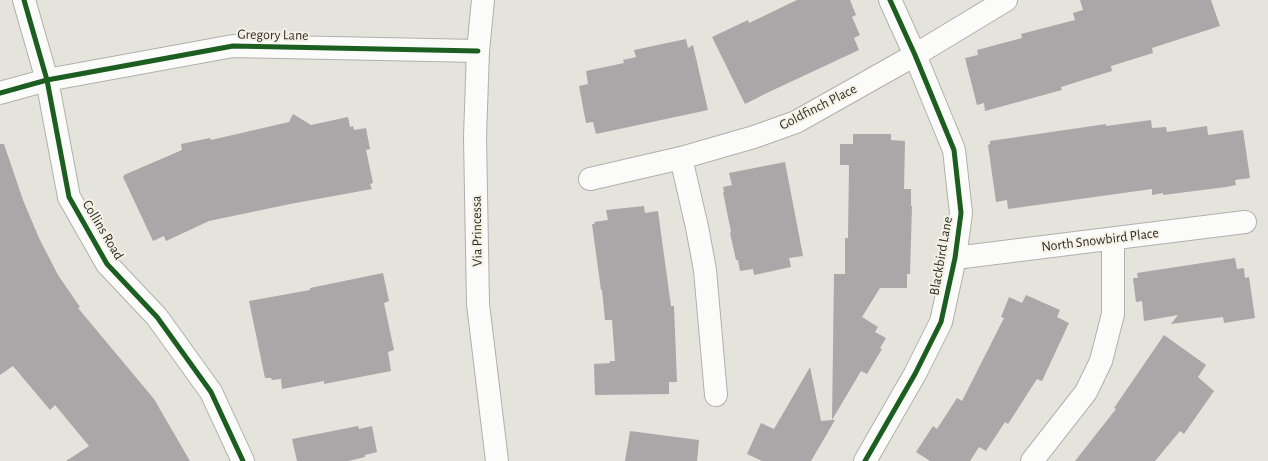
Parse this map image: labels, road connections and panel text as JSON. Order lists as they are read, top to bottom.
{
  "streets": {
    "street": [
      "Gregory Lane",
      "Goldfinch Place",
      "Collins Road",
      "Via Princessa",
      "North Snowbird Place",
      "Blackbird Lane"
    ]
  },
  "crossings": [
    ["Gregory Lane", "Collins Road"],
    ["Gregory Lane", "Via Princessa"],
    ["Goldfinch Place", "Blackbird Lane"],
    ["North Snowbird Place", "Blackbird Lane"]
  ]
}
